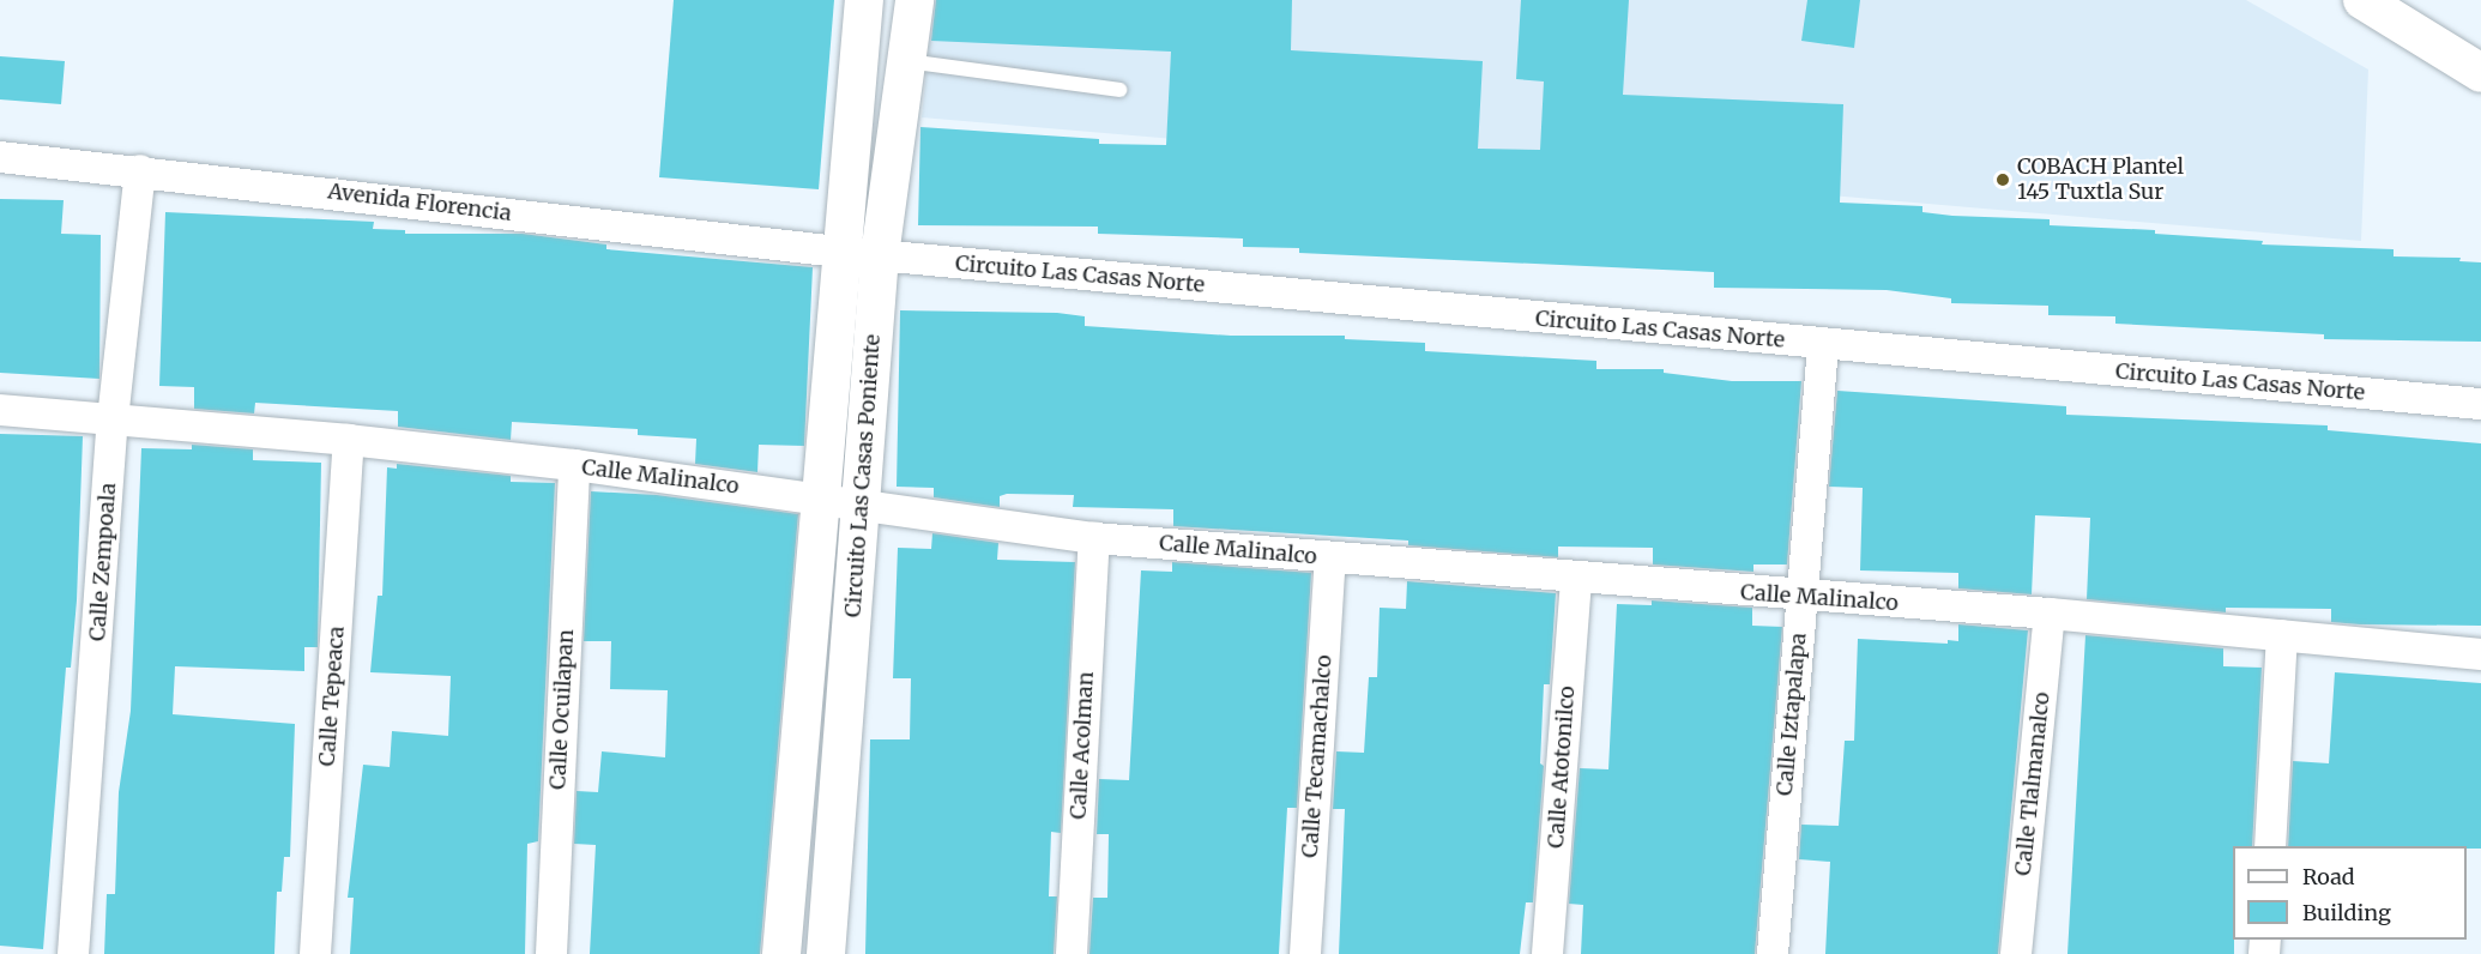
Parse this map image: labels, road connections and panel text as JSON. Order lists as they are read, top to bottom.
{
  "streets": {
    "street": [
      "Avenida Florencia",
      "Circuito Las Casas Norte",
      "Circuito Las Casas Poniente",
      "Calle Malinalco",
      "Calle Zempoala",
      "Calle Tepeaca",
      "Calle Ocuilapan",
      "Calle Iztapalapa",
      "Calle Acolman",
      "Calle Tecamachalco",
      "Calle Atotonilco",
      "Calle Tlalmanalco"
    ]
  },
  "crossings": [
    ["Avenida Florencia", "Circuito Las Casas Norte"],
    ["Avenida Florencia", "Circuito Las Casas Poniente"],
    ["Avenida Florencia", "Calle Zempoala"],
    ["Circuito Las Casas Norte", "Circuito Las Casas Poniente"],
    ["Circuito Las Casas Norte", "Calle Iztapalapa"],
    ["Circuito Las Casas Poniente", "Calle Malinalco"],
    ["Calle Malinalco", "Calle Zempoala"],
    ["Calle Malinalco", "Calle Tepeaca"],
    ["Calle Malinalco", "Calle Ocuilapan"],
    ["Calle Malinalco", "Calle Iztapalapa"],
    ["Calle Malinalco", "Calle Acolman"],
    ["Calle Malinalco", "Calle Tecamachalco"],
    ["Calle Malinalco", "Calle Atotonilco"],
    ["Calle Malinalco", "Calle Tlalmanalco"]
  ],
  "places": ["COBACH Plantel 145 Tuxtla Sur"],
  "legend": ["Road", "Building"]
}
